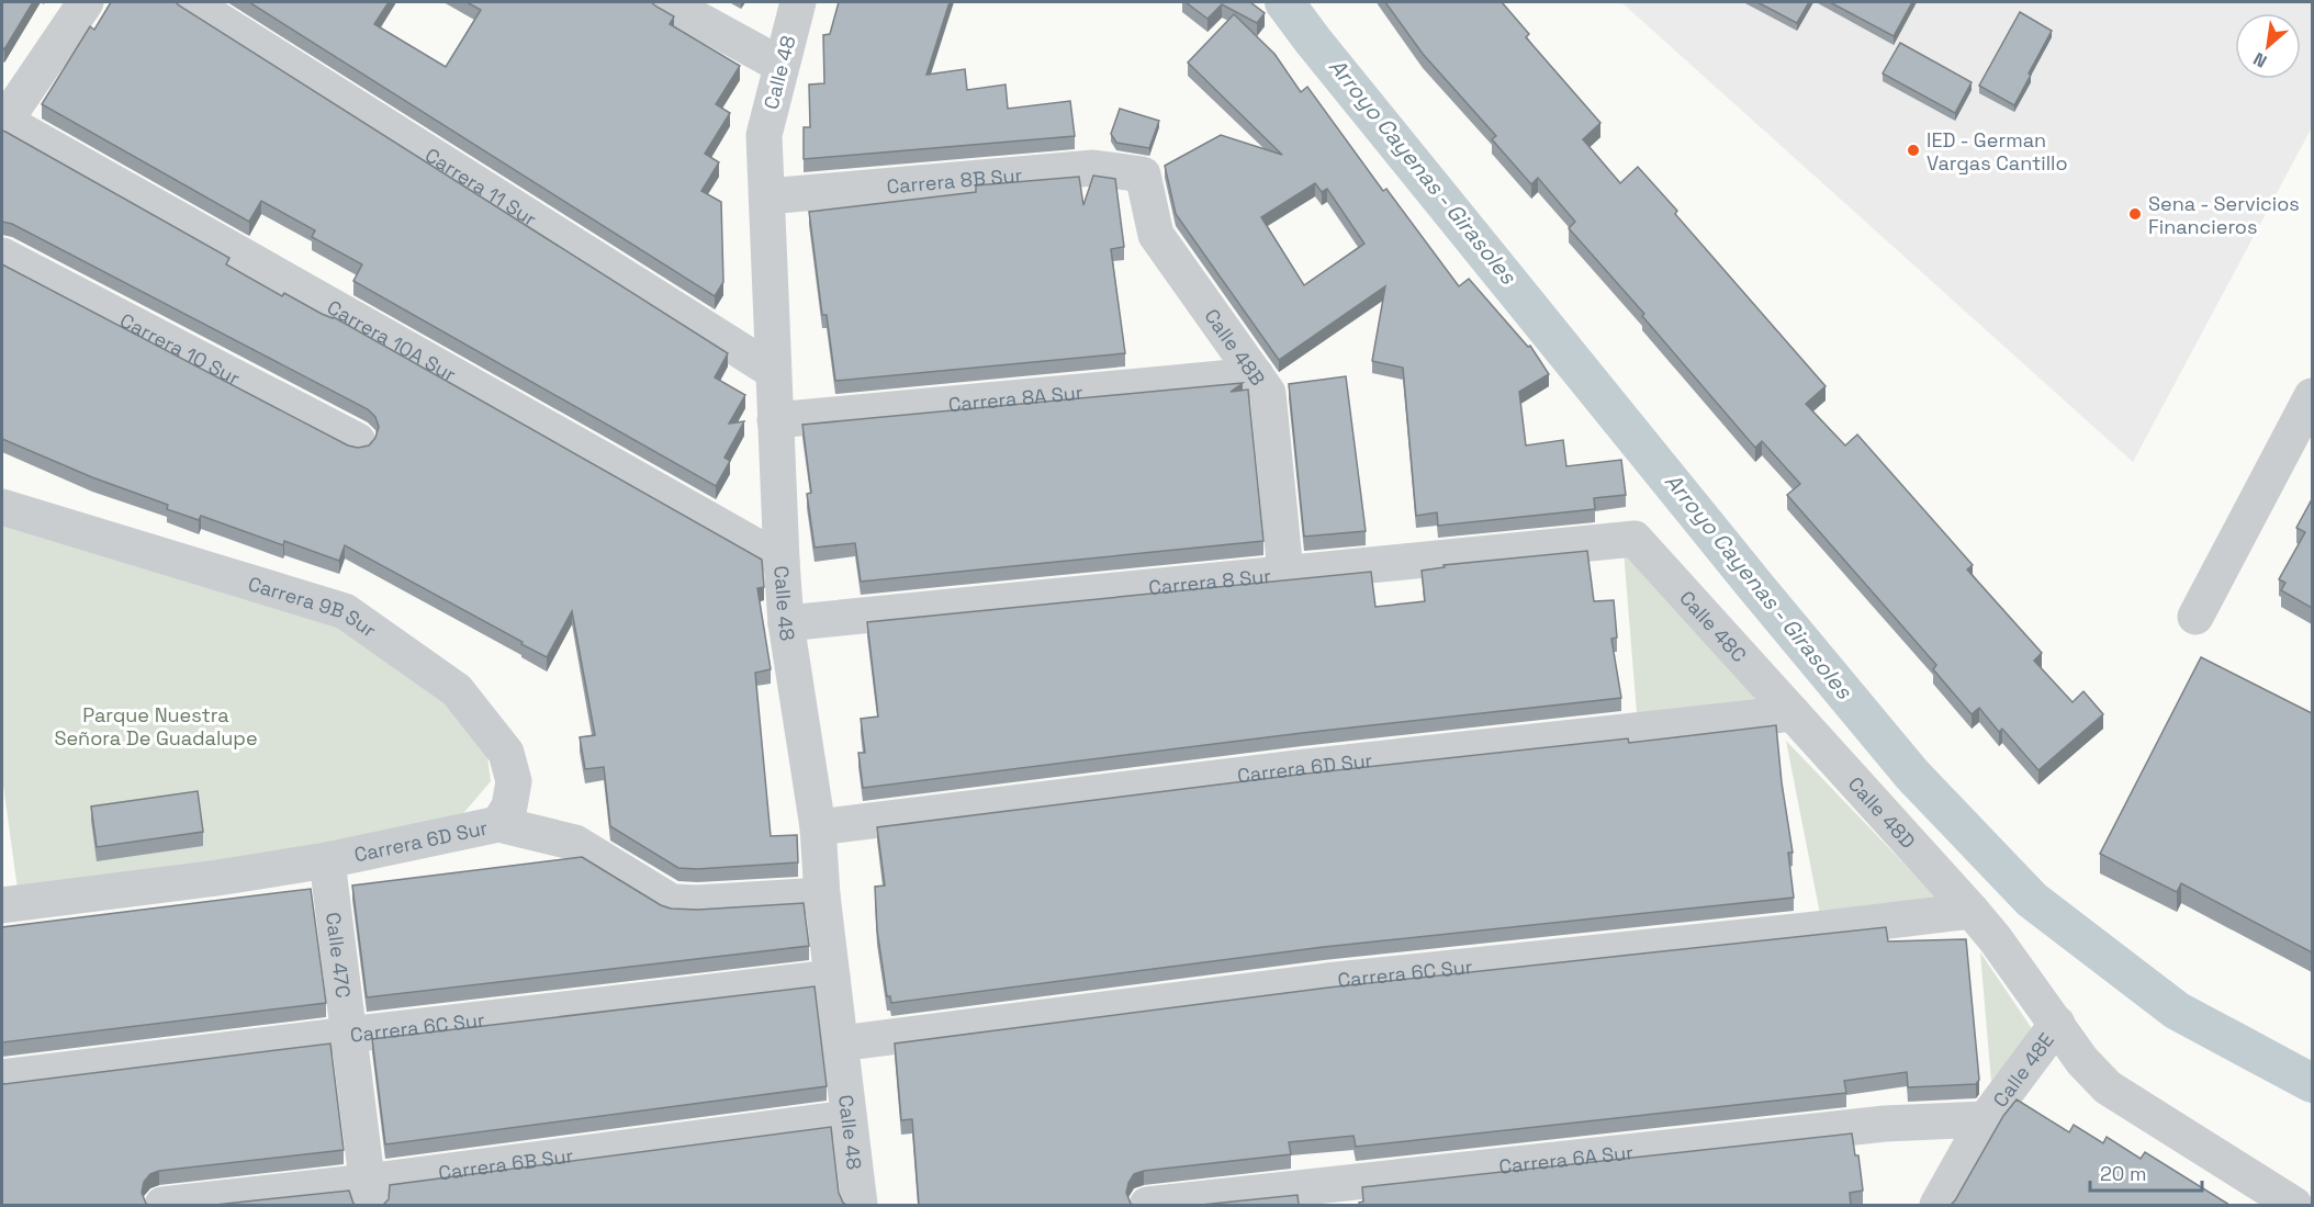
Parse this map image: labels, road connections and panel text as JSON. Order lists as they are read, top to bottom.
{
  "streets": {
    "street": [
      "Calle 48",
      "Carrera 8B Sur",
      "Carrera 11 Sur",
      "Carrera 10A Sur",
      "Calle 48B",
      "Carrera 10 Sur",
      "Carrera 8A Sur",
      "Carrera 8 Sur",
      "Carrera 9B Sur",
      "Calle 48C",
      "Carrera 6D Sur",
      "Calle 48D",
      "Calle 47C",
      "Carrera 6C Sur",
      "Calle 48E",
      "Carrera 6A Sur",
      "Carrera 6B Sur"
    ]
  },
  "crossings": [
    ["Calle 48", "Carrera 8B Sur"],
    ["Calle 48", "Carrera 11 Sur"],
    ["Calle 48", "Carrera 10A Sur"],
    ["Calle 48", "Carrera 8A Sur"],
    ["Calle 48", "Carrera 8 Sur"],
    ["Calle 48", "Carrera 6D Sur"],
    ["Calle 48", "Carrera 6C Sur"],
    ["Calle 48", "Carrera 6B Sur"],
    ["Carrera 8B Sur", "Calle 48B"],
    ["Calle 48B", "Carrera 8A Sur"],
    ["Calle 48B", "Carrera 8 Sur"],
    ["Carrera 8 Sur", "Calle 48C"],
    ["Carrera 9B Sur", "Carrera 6D Sur"],
    ["Calle 48C", "Carrera 6D Sur"],
    ["Calle 48C", "Calle 48D"],
    ["Carrera 6D Sur", "Calle 48D"],
    ["Carrera 6D Sur", "Calle 47C"],
    ["Calle 48D", "Carrera 6C Sur"],
    ["Calle 48D", "Calle 48E"],
    ["Calle 47C", "Carrera 6C Sur"],
    ["Calle 47C", "Carrera 6B Sur"],
    ["Carrera 6C Sur", "Calle 48E"],
    ["Calle 48E", "Carrera 6A Sur"]
  ],
  "water": ["Arroyo Cayenas - Girasoles"],
  "parks": ["Parque Nuestra Señora De Guadalupe"],
  "places": ["IED - German Vargas Cantillo", "Sena - Servicios Financieros"],
  "scale_bar": "20 m",
  "north": "bottom left"
}
